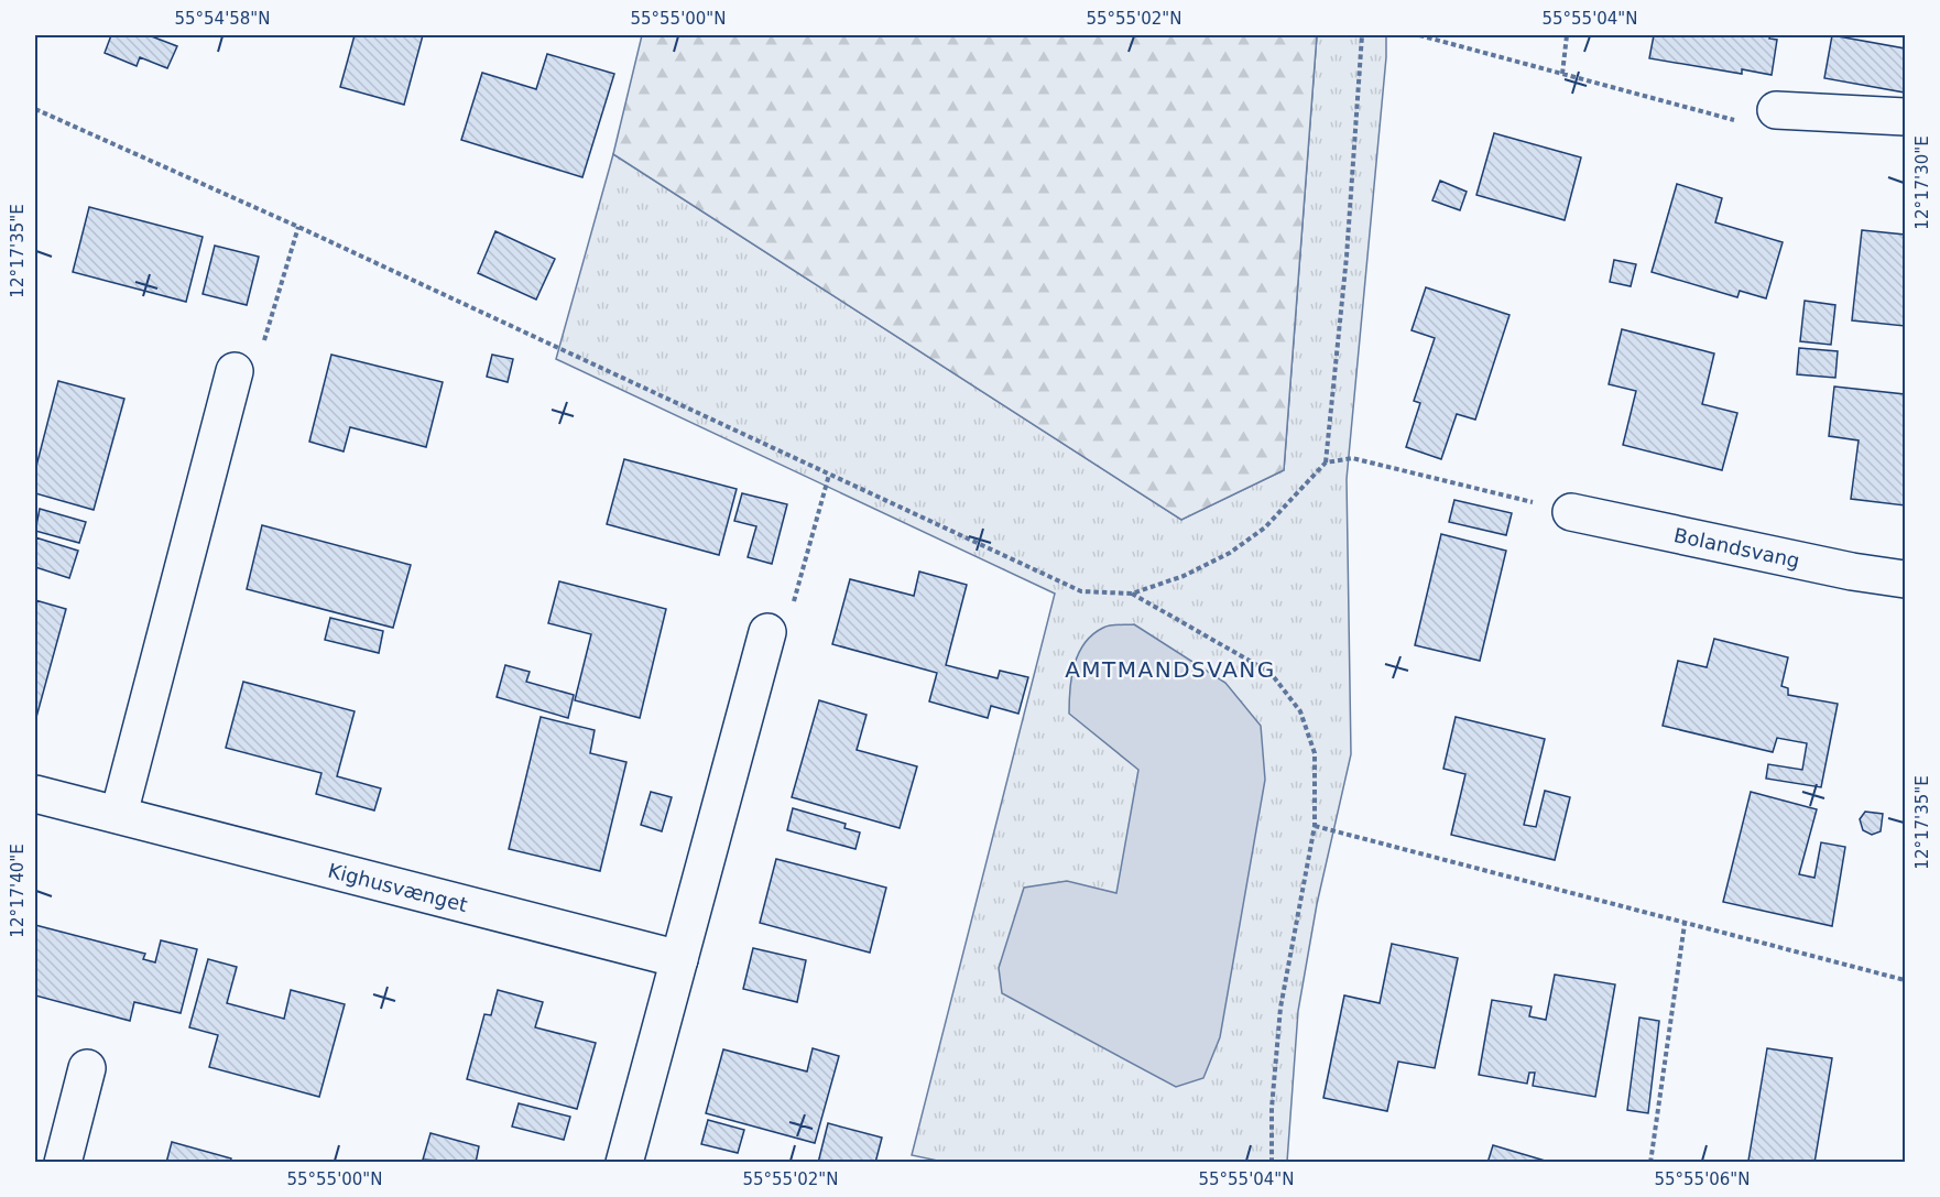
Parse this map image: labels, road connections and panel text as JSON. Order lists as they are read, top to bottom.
{
  "streets": {
    "street": ["Bolandsvang", "Kighusvænget"]
  },
  "districts": ["AMTMANDSVANG"],
  "coordinates": [
    "55°54'58\"N",
    "55°55'00\"N",
    "55°55'02\"N",
    "55°55'04\"N",
    "12°17'30\"E",
    "12°17'35\"E",
    "12°17'40\"E",
    "55°55'06\"N"
  ]
}
